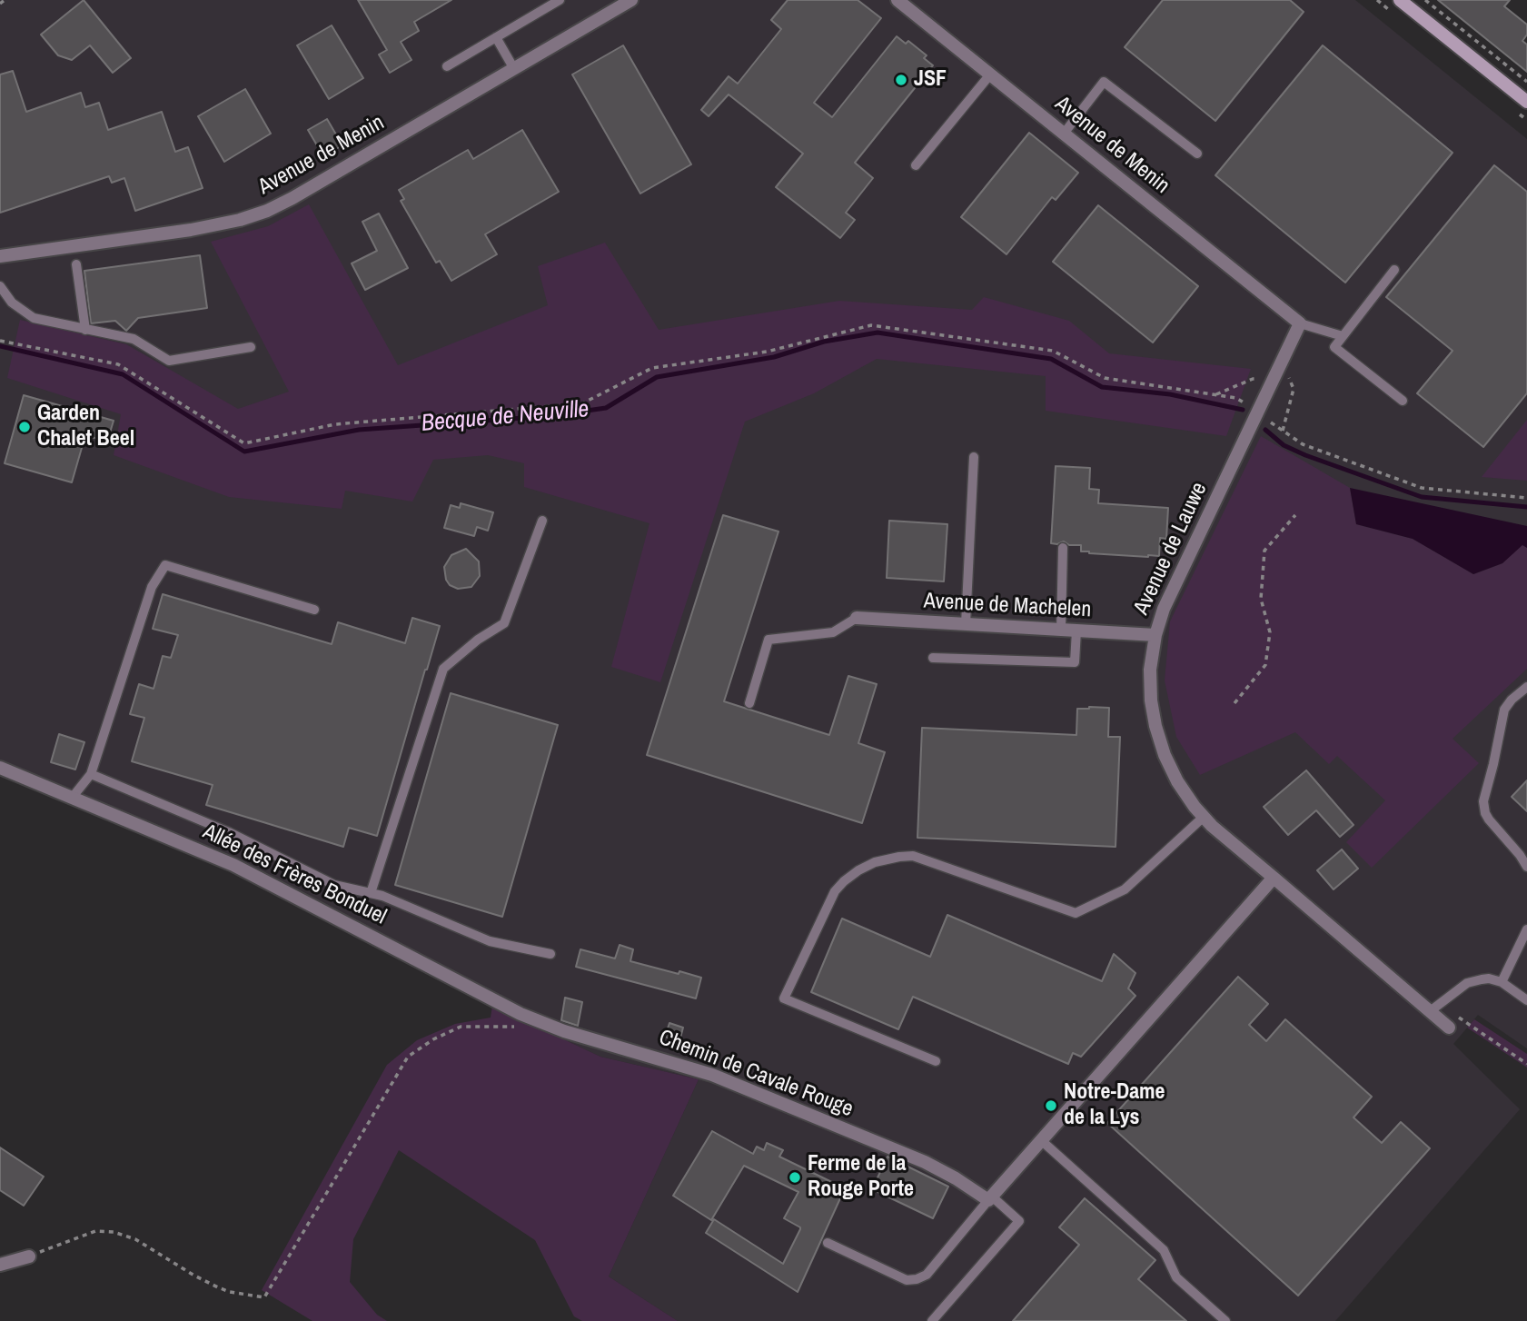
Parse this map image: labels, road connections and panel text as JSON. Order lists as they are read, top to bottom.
{
  "streets": {
    "street": [
      "Avenue de Menin",
      "Avenue de Lauwe",
      "Avenue de Machelen",
      "Allée des Frères Bonduel",
      "Chemin de Cavale Rouge"
    ]
  },
  "crossings": [
    ["Avenue de Menin", "Avenue de Lauwe"],
    ["Avenue de Lauwe", "Avenue de Machelen"],
    ["Allée des Frères Bonduel", "Chemin de Cavale Rouge"]
  ],
  "water": ["Becque de Neuville"],
  "places": [
    "JSF",
    "Garden Chalet Beel",
    "Notre-Dame de la Lys",
    "Ferme de la Rouge Porte"
  ]
}
